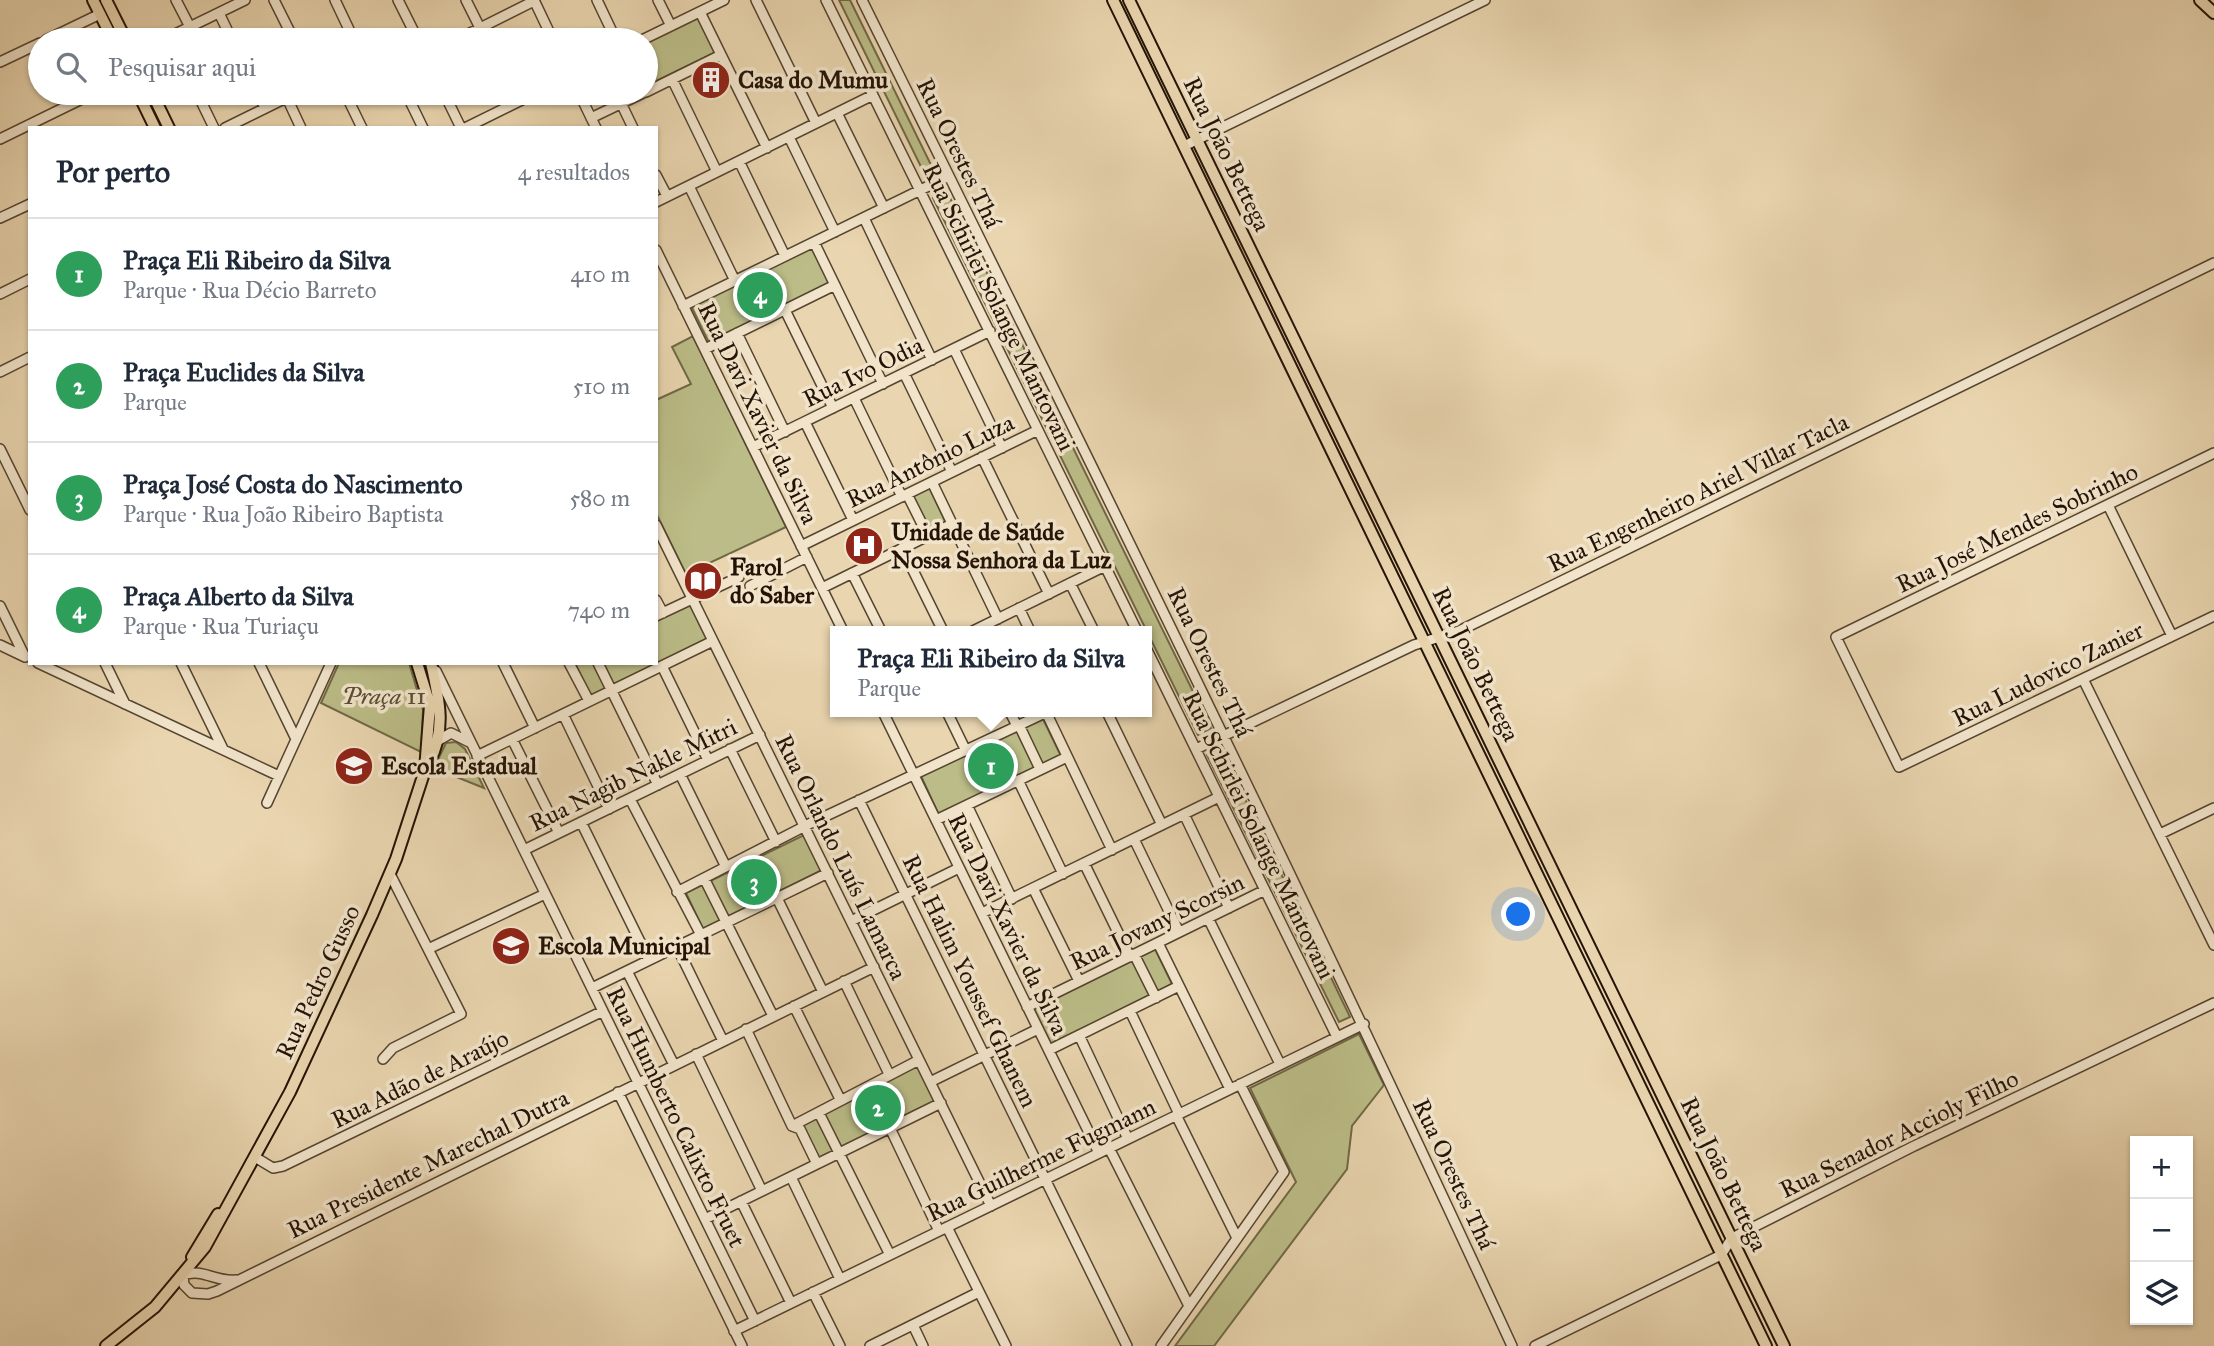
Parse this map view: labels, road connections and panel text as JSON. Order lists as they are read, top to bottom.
{
  "streets": {
    "main road": ["Rua João Bettega", "Rua Pedro Gusso"],
    "street": [
      "Rua Orestes Thá",
      "Rua Schirlei Solange Mantovani",
      "Rua Ivo Odia",
      "Rua Davi Xavier da Silva",
      "Rua Antônio Luza",
      "Rua Engenheiro Ariel Villar Tacla",
      "Rua José Mendes Sobrinho",
      "Rua Ludovico Zanier",
      "Rua Nagib Nakle Mitri",
      "Rua Orlando Luís Lamarca",
      "Rua Jovany Scorsin",
      "Rua Halim Youssef Ghanem",
      "Rua Adão de Araújo",
      "Rua Humberto Calixto Fruet",
      "Rua Senador Accioly Filho",
      "Rua Guilherme Fugmann",
      "Rua Presidente Marechal Dutra"
    ]
  },
  "crossings": [
    ["Rua Orestes Thá", "Rua Engenheiro Ariel Villar Tacla"],
    ["Rua Orestes Thá", "Rua Guilherme Fugmann"],
    ["Rua João Bettega", "Rua Engenheiro Ariel Villar Tacla"],
    ["Rua João Bettega", "Rua Senador Accioly Filho"],
    ["Rua Schirlei Solange Mantovani", "Rua Ivo Odia"],
    ["Rua Schirlei Solange Mantovani", "Rua Antônio Luza"],
    ["Rua Schirlei Solange Mantovani", "Rua Engenheiro Ariel Villar Tacla"],
    ["Rua Schirlei Solange Mantovani", "Rua Jovany Scorsin"],
    ["Rua Schirlei Solange Mantovani", "Rua Guilherme Fugmann"],
    ["Rua Ivo Odia", "Rua Davi Xavier da Silva"],
    ["Rua Davi Xavier da Silva", "Rua Antônio Luza"],
    ["Rua Davi Xavier da Silva", "Rua Jovany Scorsin"],
    ["Rua Davi Xavier da Silva", "Rua Guilherme Fugmann"],
    ["Rua José Mendes Sobrinho", "Rua Ludovico Zanier"],
    ["Rua Nagib Nakle Mitri", "Rua Orlando Luís Lamarca"],
    ["Rua Nagib Nakle Mitri", "Rua Humberto Calixto Fruet"],
    ["Rua Orlando Luís Lamarca", "Rua Guilherme Fugmann"],
    ["Rua Orlando Luís Lamarca", "Rua Presidente Marechal Dutra"],
    ["Rua Halim Youssef Ghanem", "Rua Guilherme Fugmann"],
    ["Rua Pedro Gusso", "Rua Adão de Araújo"],
    ["Rua Pedro Gusso", "Rua Presidente Marechal Dutra"],
    ["Rua Adão de Araújo", "Rua Humberto Calixto Fruet"],
    ["Rua Humberto Calixto Fruet", "Rua Guilherme Fugmann"],
    ["Rua Humberto Calixto Fruet", "Rua Presidente Marechal Dutra"]
  ],
  "parks": ["Praça 11"],
  "places": {
    "building": ["Casa do Mumu"],
    "hospital": ["Unidade de Saúde Nossa Senhora da Luz"],
    "library": ["Farol do Saber"],
    "school or university": ["Escola Estadual", "Escola Municipal"]
  },
  "page": {
    "search": "Pesquisar aqui",
    "heading": ["Por perto", "4 resultados"],
    "list": [
      {
        "mark": "1",
        "name": "Praça Eli Ribeiro da Silva",
        "note": "Parque · Rua Décio Barreto",
        "value": "410 m"
      },
      {
        "mark": "2",
        "name": "Praça Euclides da Silva",
        "note": "Parque",
        "value": "510 m"
      },
      {
        "mark": "3",
        "name": "Praça José Costa do Nascimento",
        "note": "Parque · Rua João Ribeiro Baptista",
        "value": "580 m"
      },
      {
        "mark": "4",
        "name": "Praça Alberto da Silva",
        "note": "Parque · Rua Turiaçu",
        "value": "740 m"
      }
    ],
    "pins": [
      "4",
      "1",
      "3",
      "2"
    ],
    "popup": ["Praça Eli Ribeiro da Silva", "Parque"],
    "map_buttons": ["+", "−"]
  }
}
